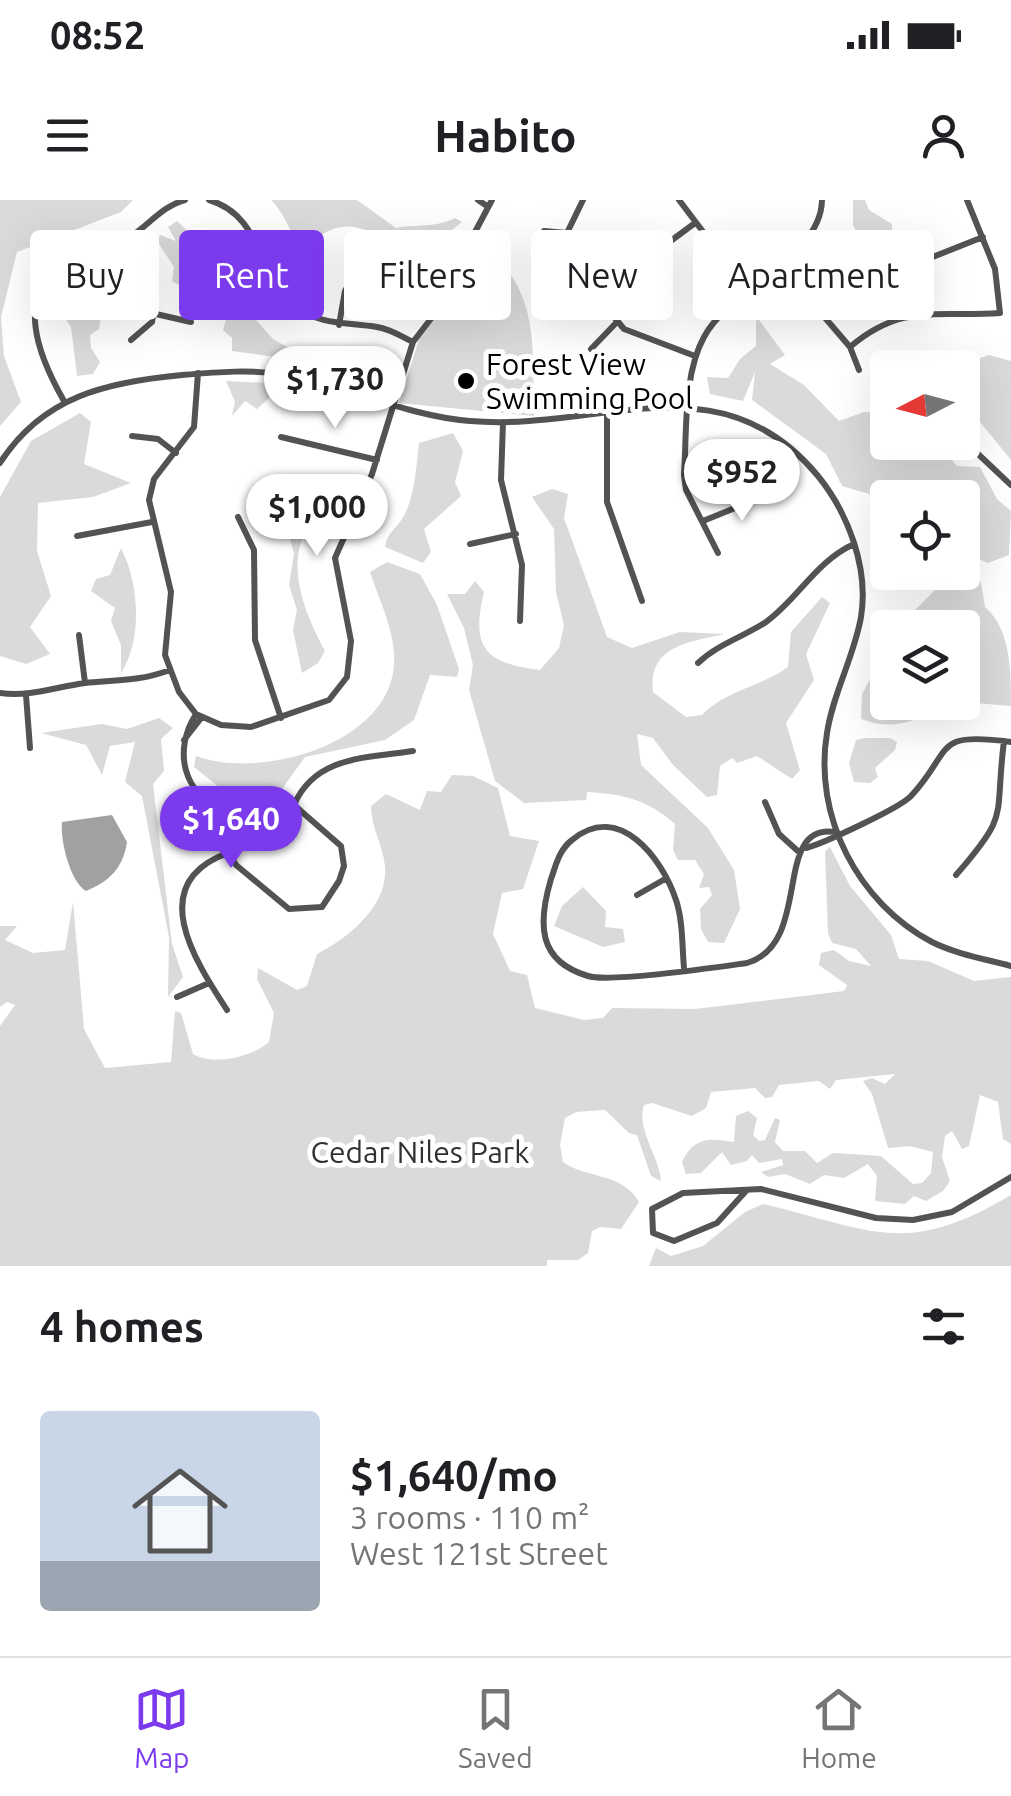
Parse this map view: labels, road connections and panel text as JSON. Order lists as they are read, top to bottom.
{
  "parks": ["Cedar Niles Park"],
  "places": ["Forest View Swimming Pool"],
  "north": "left",
  "page": {
    "status": "08:52",
    "header": "Habito",
    "chip": [
      "Buy",
      "Rent",
      "Filters",
      "New",
      "Apartment"
    ],
    "price": [
      "$1,730",
      "$952",
      "$1,000",
      "$1,640"
    ],
    "heading": "4 homes",
    "list": [
      {
        "name": "$1,640/mo",
        "note": "3 rooms · 110 m² · West 121st Street"
      }
    ],
    "tabs": ["Map", "Saved", "Home"]
  }
}
